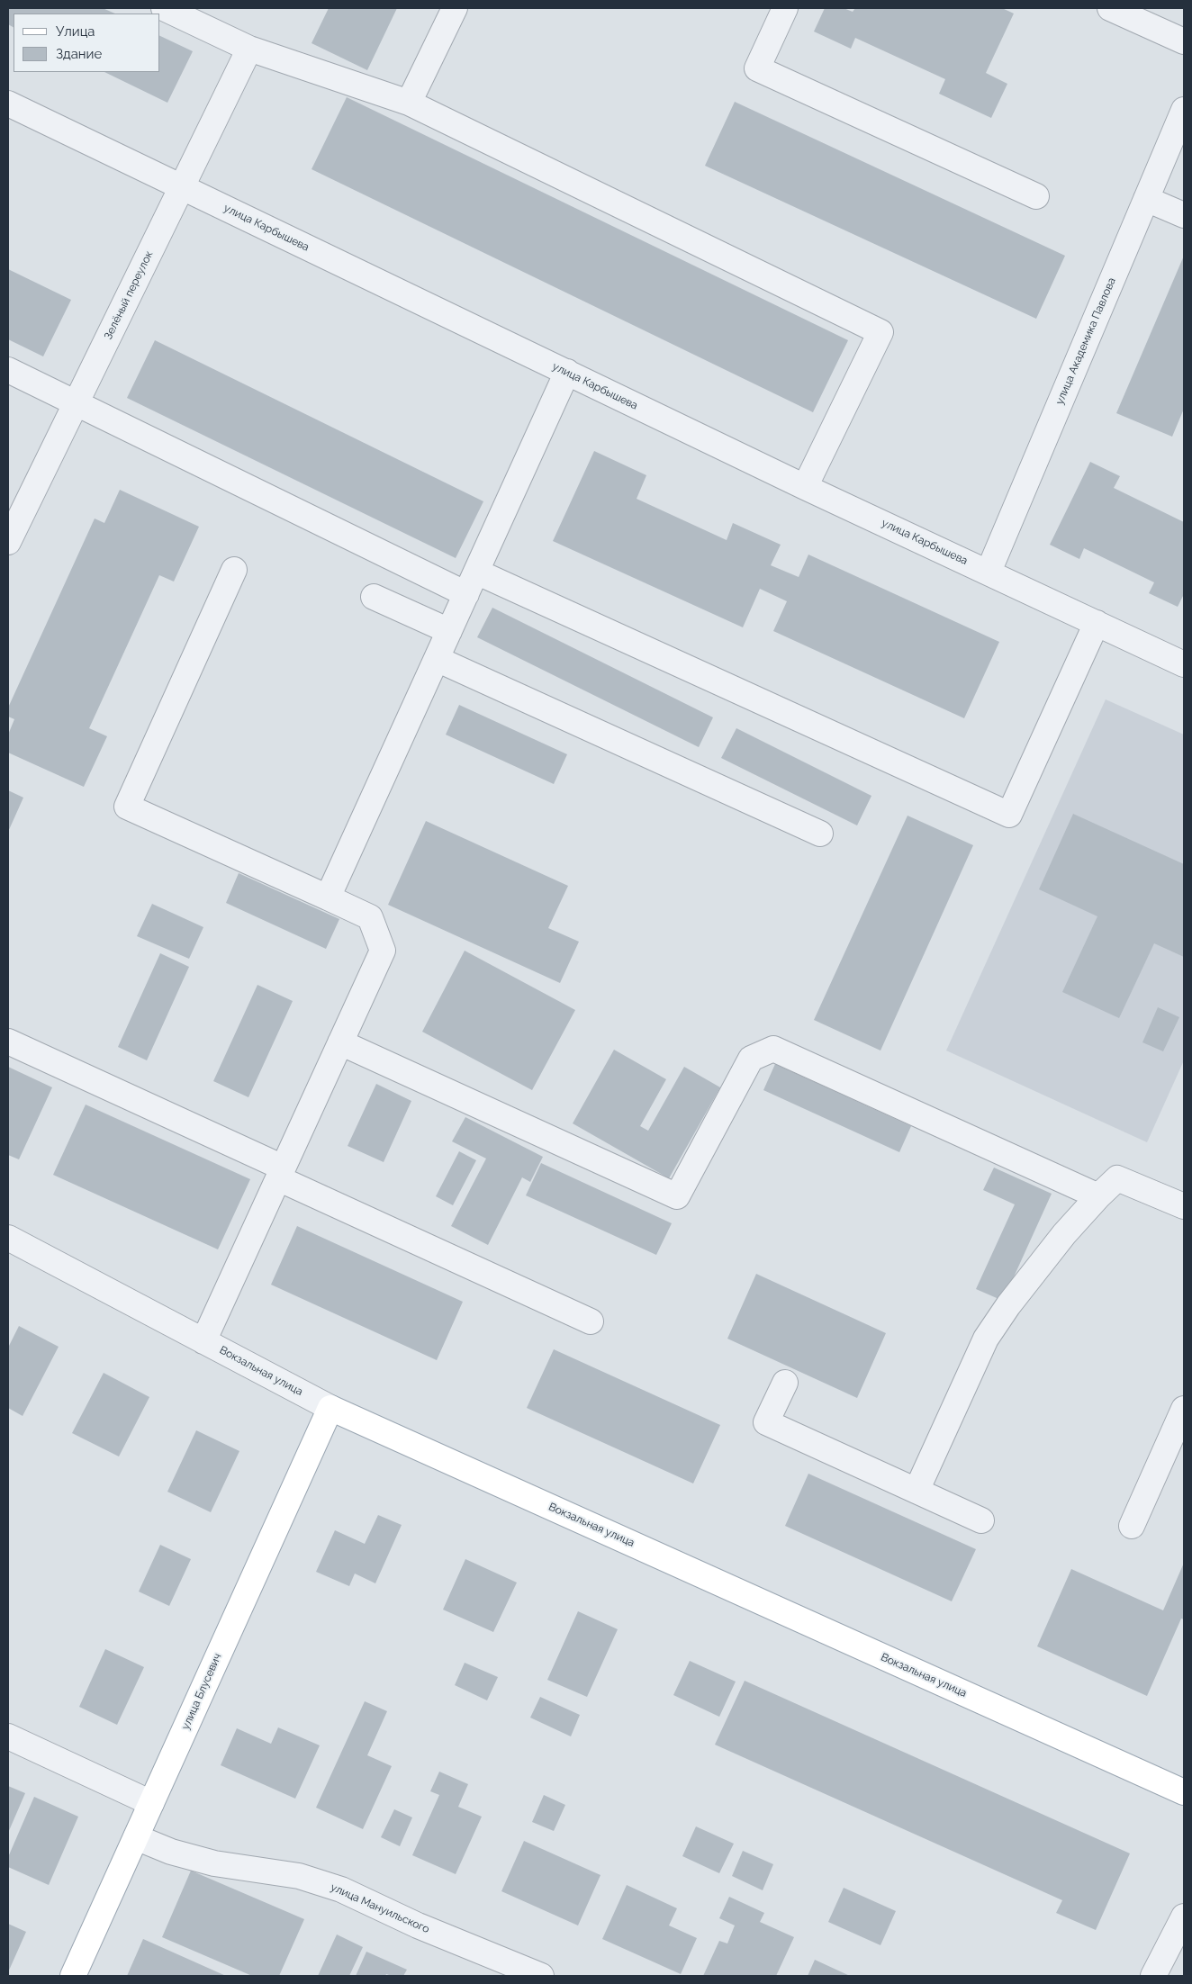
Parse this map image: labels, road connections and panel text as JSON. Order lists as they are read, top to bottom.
{
  "streets": {
    "main road": ["Вокзальная улица", "улица Блусевич"],
    "street": [
      "улица Карбышева",
      "Зелёный переулок",
      "улица Академика Павлова",
      "улица Мануильского"
    ]
  },
  "crossings": [
    ["улица Карбышева", "Зелёный переулок"],
    ["улица Карбышева", "улица Академика Павлова"],
    ["Вокзальная улица", "улица Блусевич"],
    ["улица Блусевич", "улица Мануильского"]
  ],
  "legend": ["Улица", "Здание"]
}
